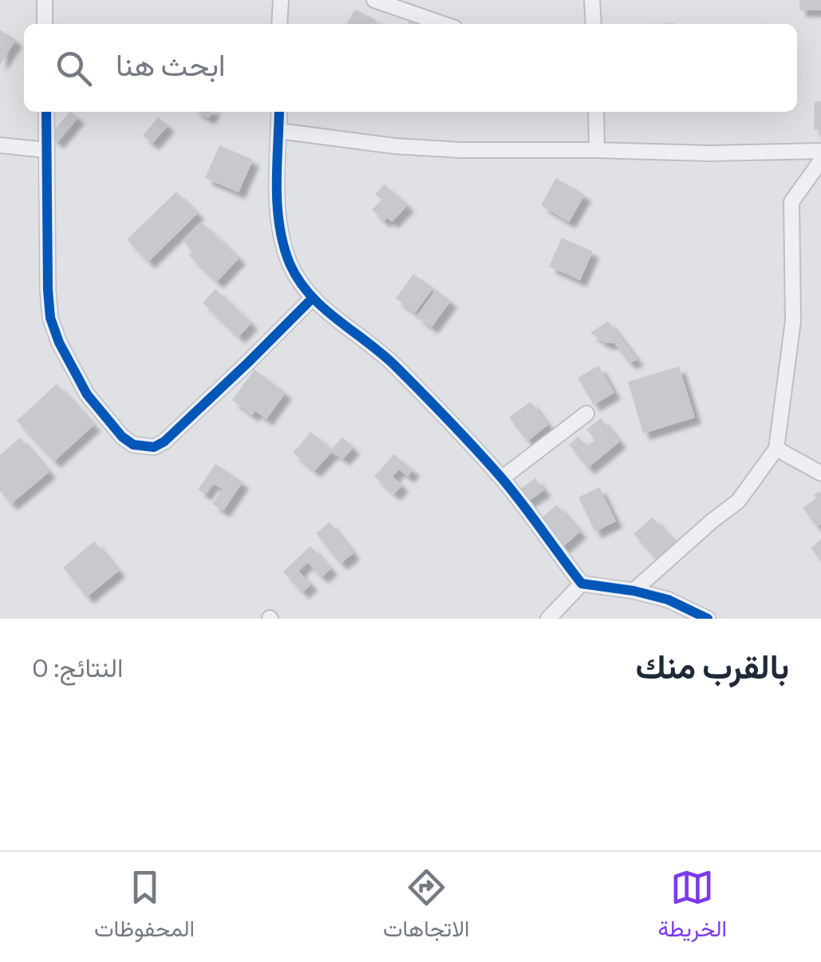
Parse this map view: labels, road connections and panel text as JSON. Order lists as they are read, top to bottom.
{
  "page": {
    "search": "ابحث هنا",
    "heading": ["بالقرب منك", "النتائج: 0"],
    "nav": ["الخريطة", "الاتجاهات", "المحفوظات"]
  }
}
